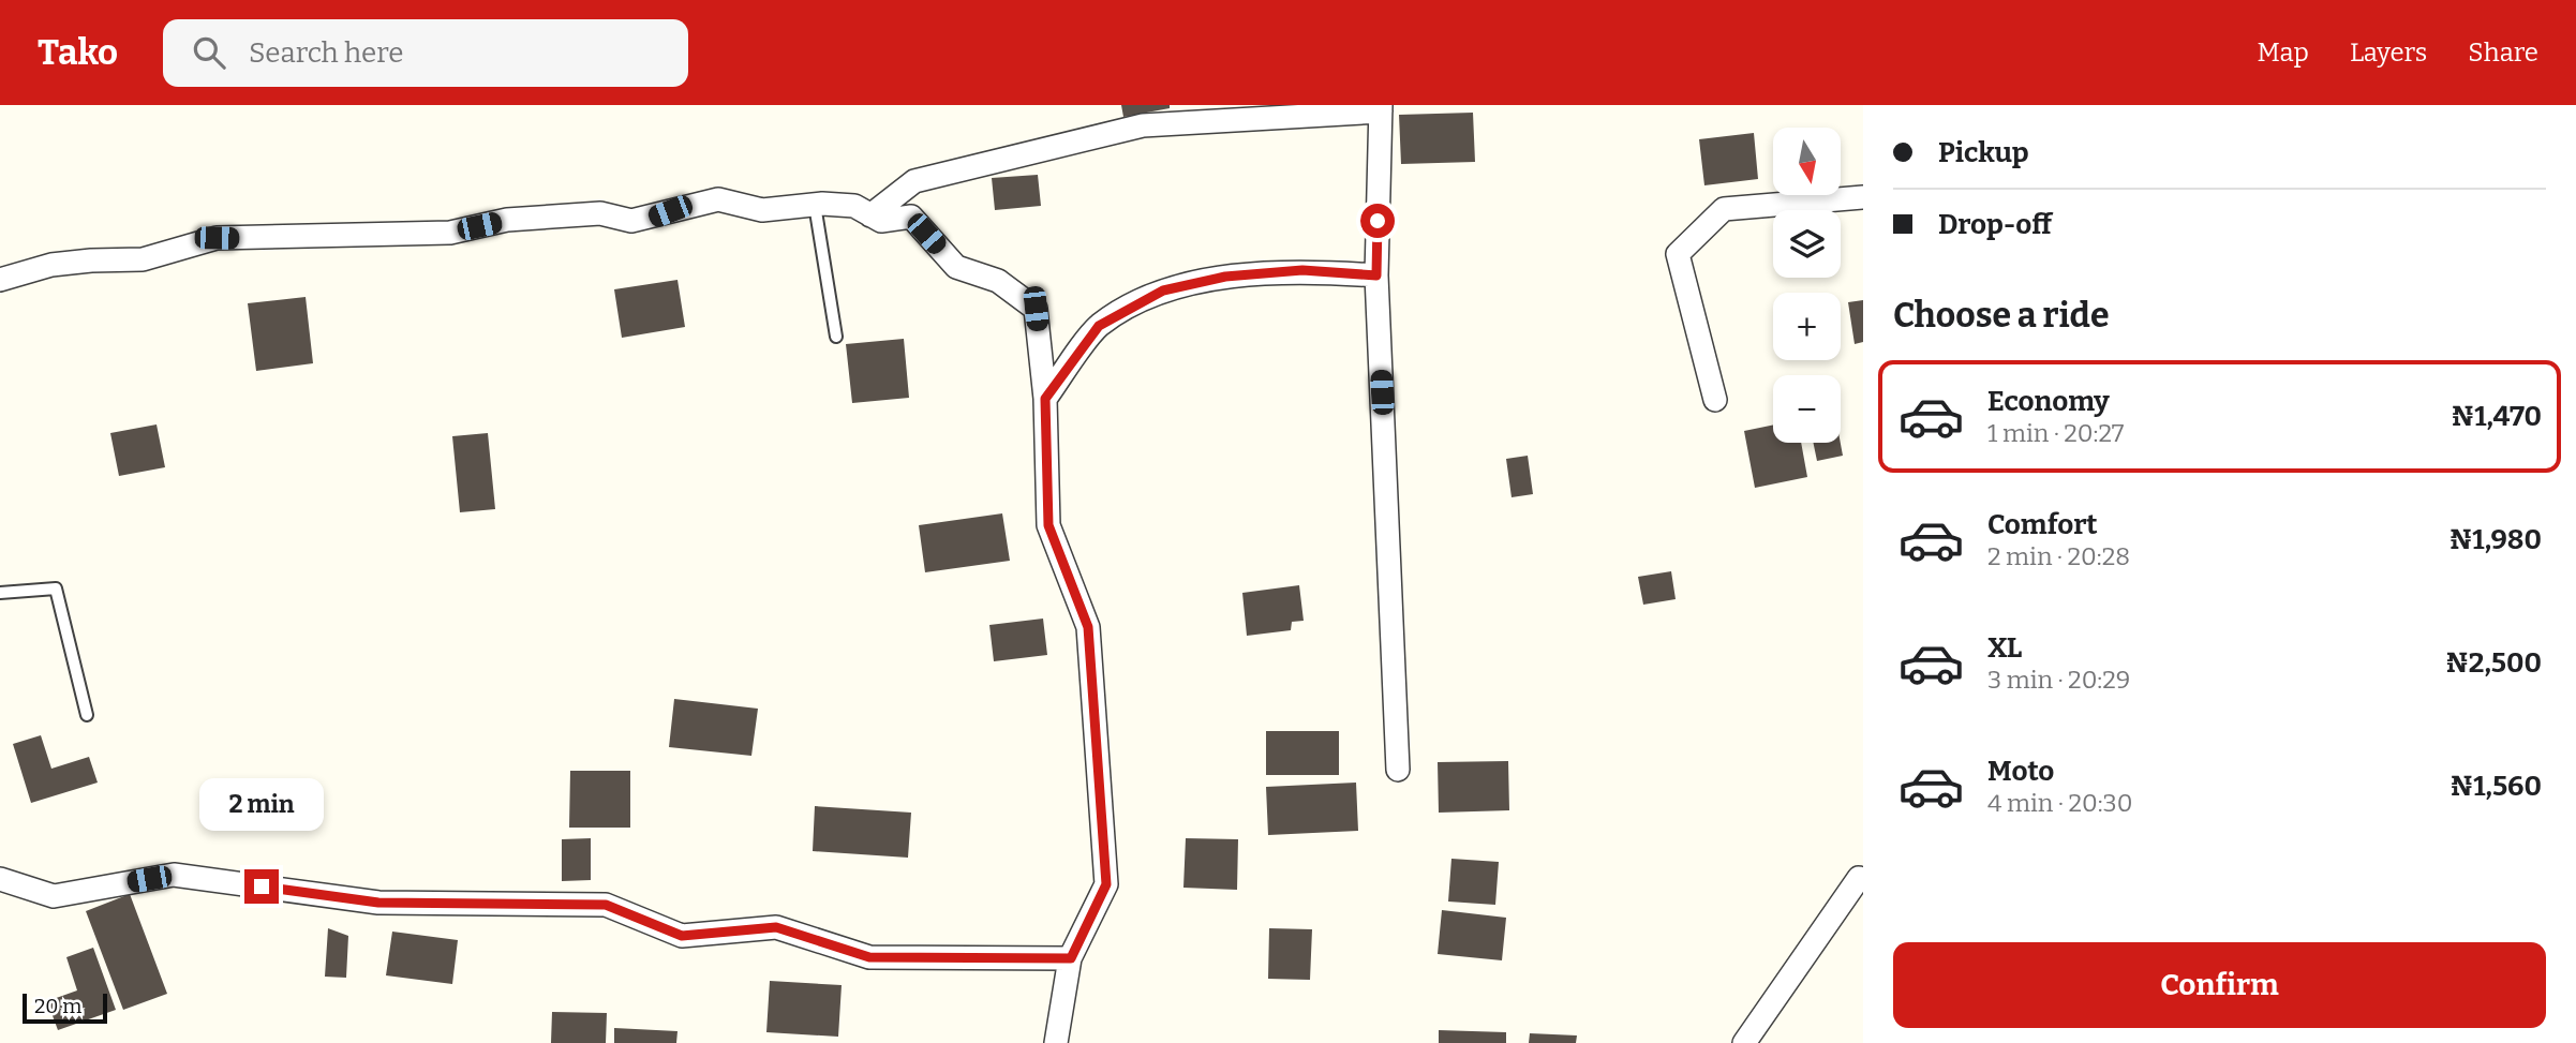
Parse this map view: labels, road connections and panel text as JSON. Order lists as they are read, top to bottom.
{
  "scale_bar": "20 m",
  "north": "bottom",
  "page": {
    "header": "Tako",
    "search": "Search here",
    "nav": ["Map", "Layers", "Share"],
    "banner": ["Pickup", "Drop-off"],
    "map_buttons": ["+", "−"],
    "heading": "Choose a ride",
    "list": [
      {
        "name": "Economy",
        "note": "1 min · 20:27",
        "value": "₦1,470"
      },
      {
        "name": "Comfort",
        "note": "2 min · 20:28",
        "value": "₦1,980"
      },
      {
        "name": "XL",
        "note": "3 min · 20:29",
        "value": "₦2,500"
      },
      {
        "name": "Moto",
        "note": "4 min · 20:30",
        "value": "₦1,560"
      }
    ],
    "bubble": "2 min",
    "buttons": "Confirm",
    "scale": "20 m"
  }
}
